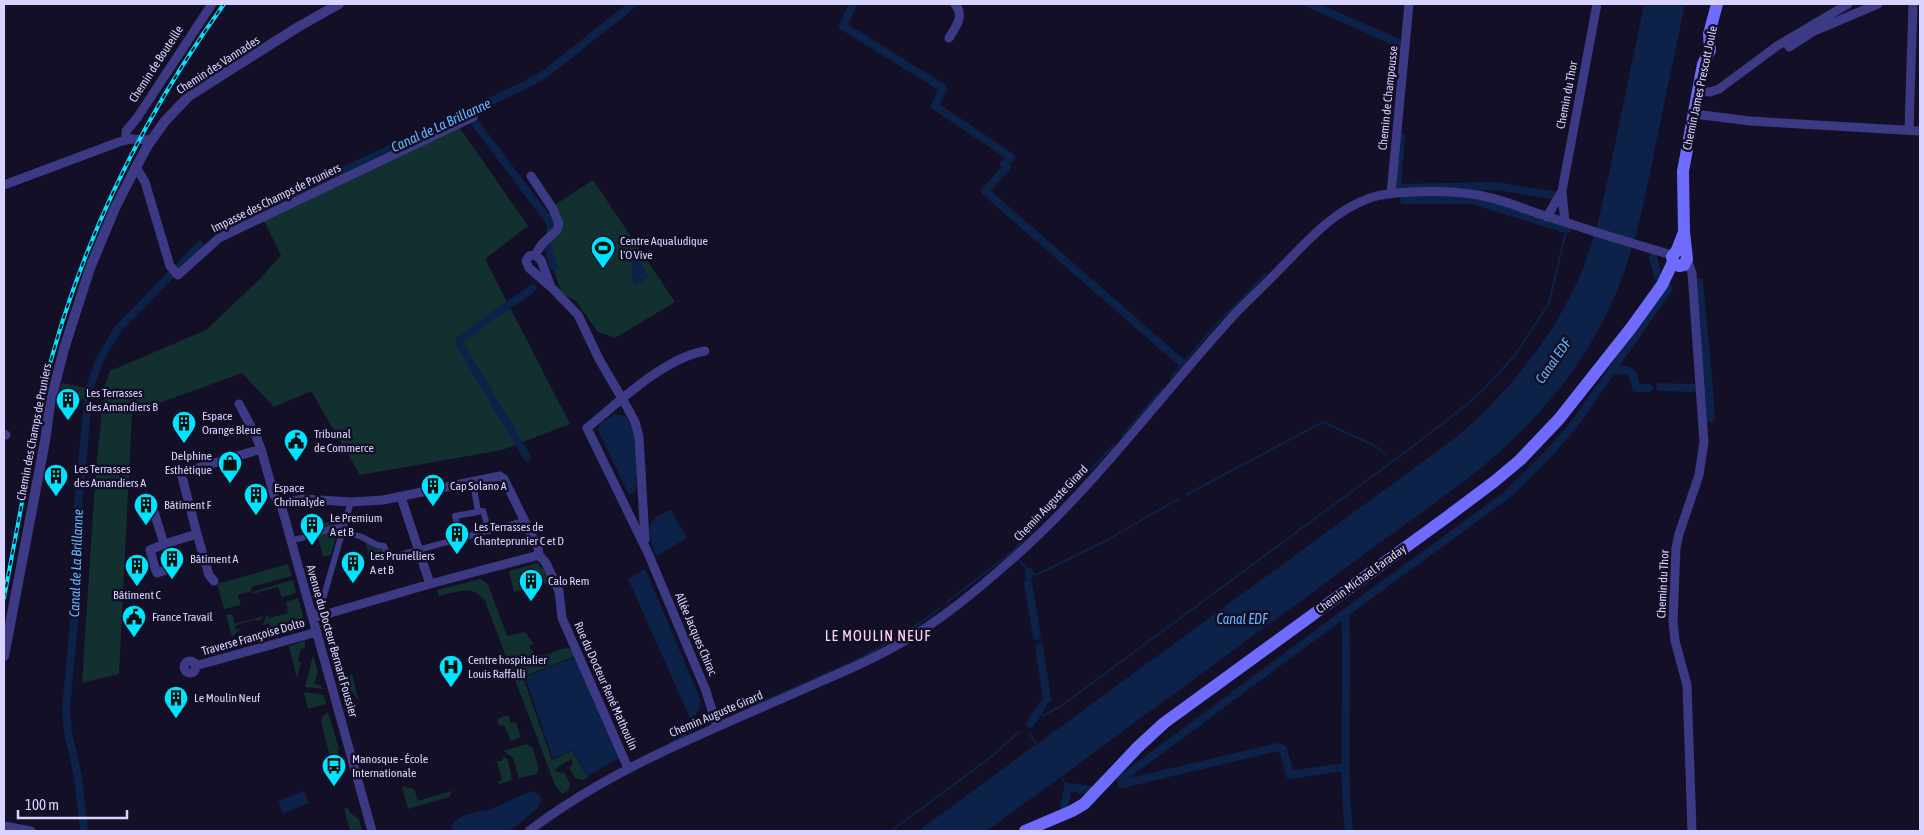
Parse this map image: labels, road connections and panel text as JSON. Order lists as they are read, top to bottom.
{
  "streets": {
    "main road": ["Chemin James Prescott Joule", "Chemin Michael Faraday"],
    "street": [
      "Chemin de Bouteille",
      "Chemin des Vannades",
      "Chemin du Thor",
      "Chemin de Champousse",
      "Impasse des Champs de Pruniers",
      "Chemin des Champs de Pruniers",
      "Chemin Auguste Girard",
      "Allée Jacques Chirac",
      "Traverse Françoise Dolto",
      "Avenue du Docteur Bernard Foussier",
      "Rue du Docteur René Mathoulin"
    ]
  },
  "crossings": [
    ["Chemin des Vannades", "Chemin des Champs de Pruniers"],
    ["Chemin James Prescott Joule", "Chemin du Thor"],
    ["Chemin James Prescott Joule", "Chemin Michael Faraday"],
    ["Chemin du Thor", "Chemin Auguste Girard"],
    ["Chemin du Thor", "Chemin Michael Faraday"],
    ["Chemin de Champousse", "Chemin Auguste Girard"],
    ["Impasse des Champs de Pruniers", "Chemin des Champs de Pruniers"],
    ["Chemin Auguste Girard", "Allée Jacques Chirac"],
    ["Chemin Auguste Girard", "Rue du Docteur René Mathoulin"],
    ["Traverse Françoise Dolto", "Avenue du Docteur Bernard Foussier"]
  ],
  "districts": ["LE MOULIN NEUF"],
  "water": ["Canal de La Brillanne", "Canal EDF"],
  "places": {
    "sports": ["Centre Aqualudique l'O Vive"],
    "building": [
      "Les Terrasses des Amandiers B",
      "Espace Orange Bleue",
      "Les Terrasses des Amandiers A",
      "Cap Solano A",
      "Espace Chrimalyde",
      "Bâtiment F",
      "Le Premium A et B",
      "Les Terrasses de Chanteprunier C et D",
      "Bâtiment A",
      "Les Prunelliers A et B",
      "Bâtiment C",
      "Calo Rem",
      "Le Moulin Neuf"
    ],
    "public building": ["Tribunal de Commerce", "France Travail"],
    "shop": ["Delphine Esthétique"],
    "hospital": ["Centre hospitalier Louis Raffalli"],
    "bus stop": ["Manosque - École Internationale"]
  },
  "scale_bar": "100 m"
}
